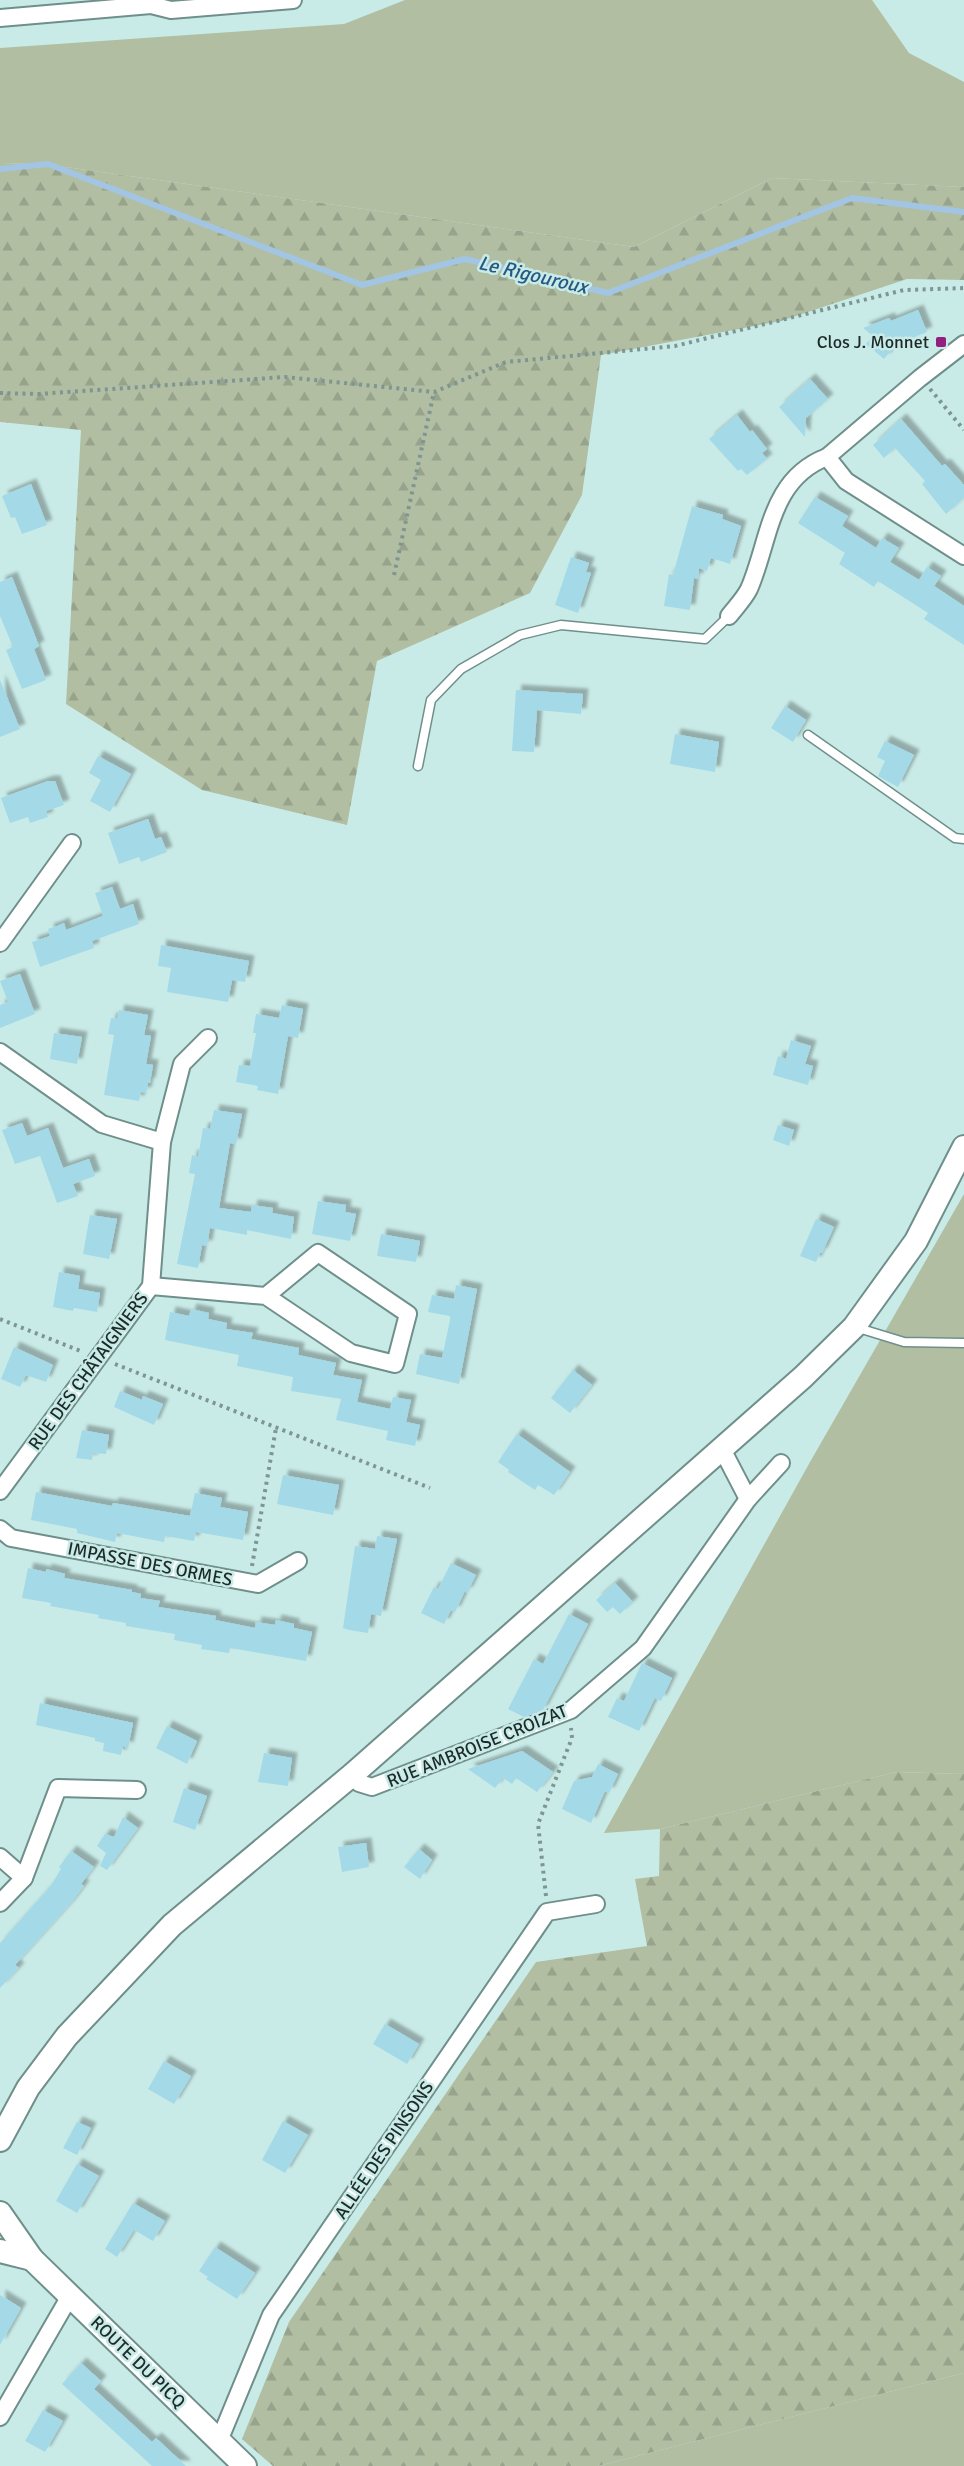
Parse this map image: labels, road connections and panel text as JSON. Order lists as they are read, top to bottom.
{
  "streets": {
    "main road": ["ROUTE DU PICQ"],
    "street": [
      "RUE DES CHÂTAIGNIERS",
      "IMPASSE DES ORMES",
      "RUE AMBROISE CROIZAT",
      "ALLÉE DES PINSONS"
    ]
  },
  "crossings": [
    ["ALLÉE DES PINSONS", "ROUTE DU PICQ"]
  ],
  "water": ["Le Rigouroux"],
  "places": {
    "transit": ["Clos J. Monnet"]
  }
}
